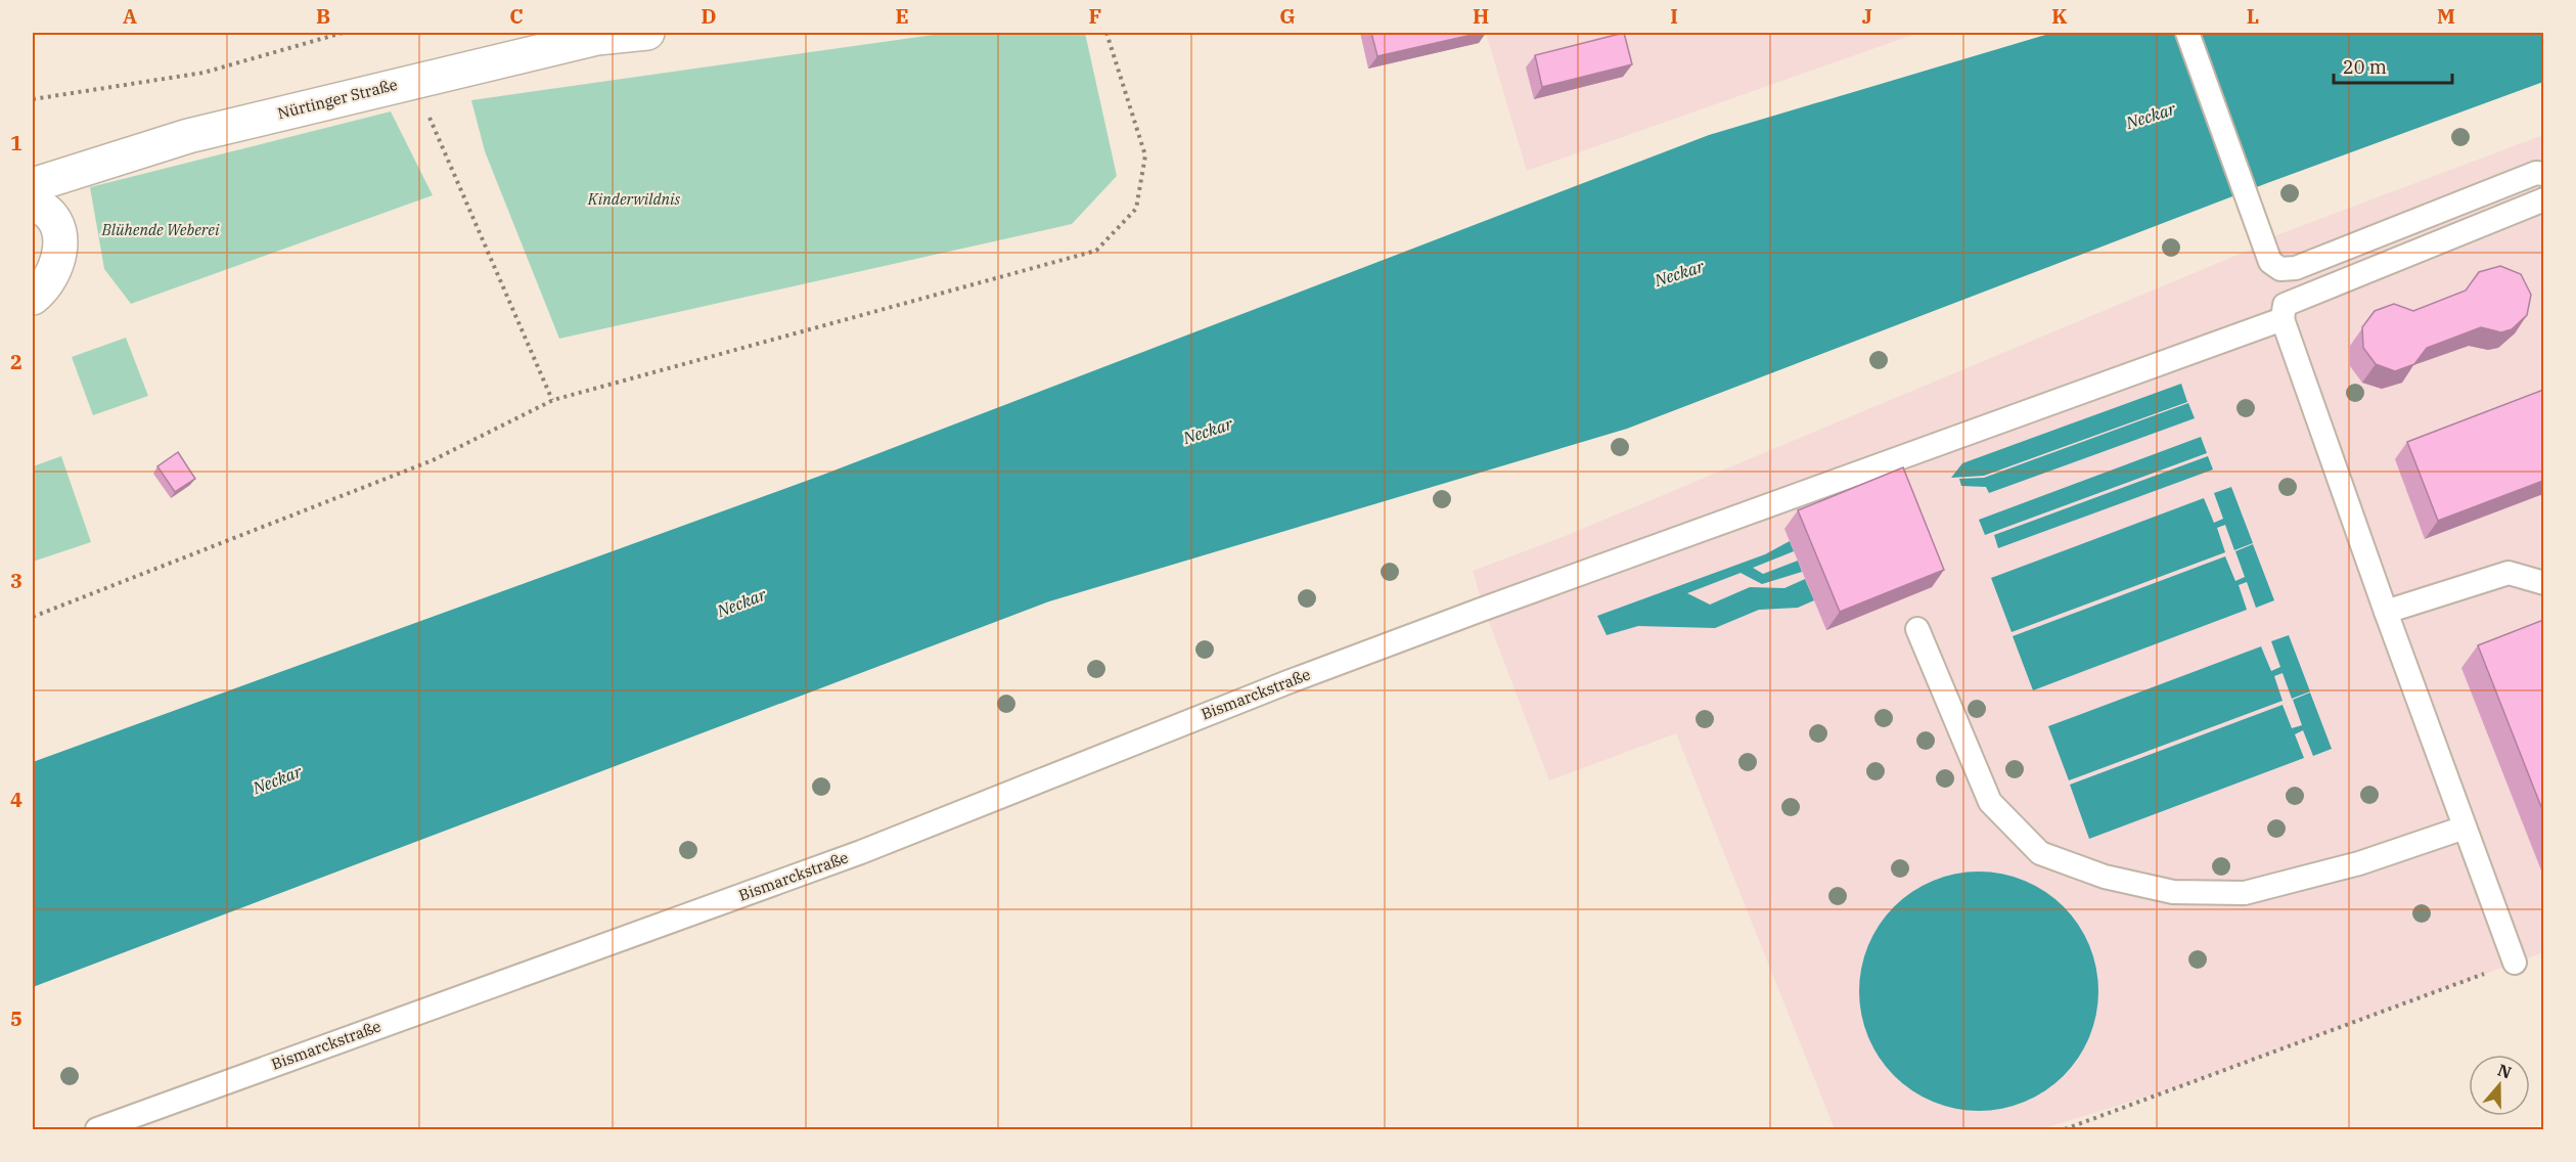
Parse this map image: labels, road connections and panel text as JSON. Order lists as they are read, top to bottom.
{
  "streets": {
    "street": ["Nürtinger Straße"],
    "lane": ["Bismarckstraße"]
  },
  "water": ["Neckar"],
  "parks": ["Kinderwildnis", "Blühende Weberei"],
  "scale_bar": "20 m",
  "north": "top",
  "grid": {
    "columns": [
      "A",
      "B",
      "C",
      "D",
      "E",
      "F",
      "G",
      "H",
      "I",
      "J",
      "K",
      "L",
      "M"
    ],
    "rows": [
      "1",
      "2",
      "3",
      "4",
      "5"
    ]
  }
}
